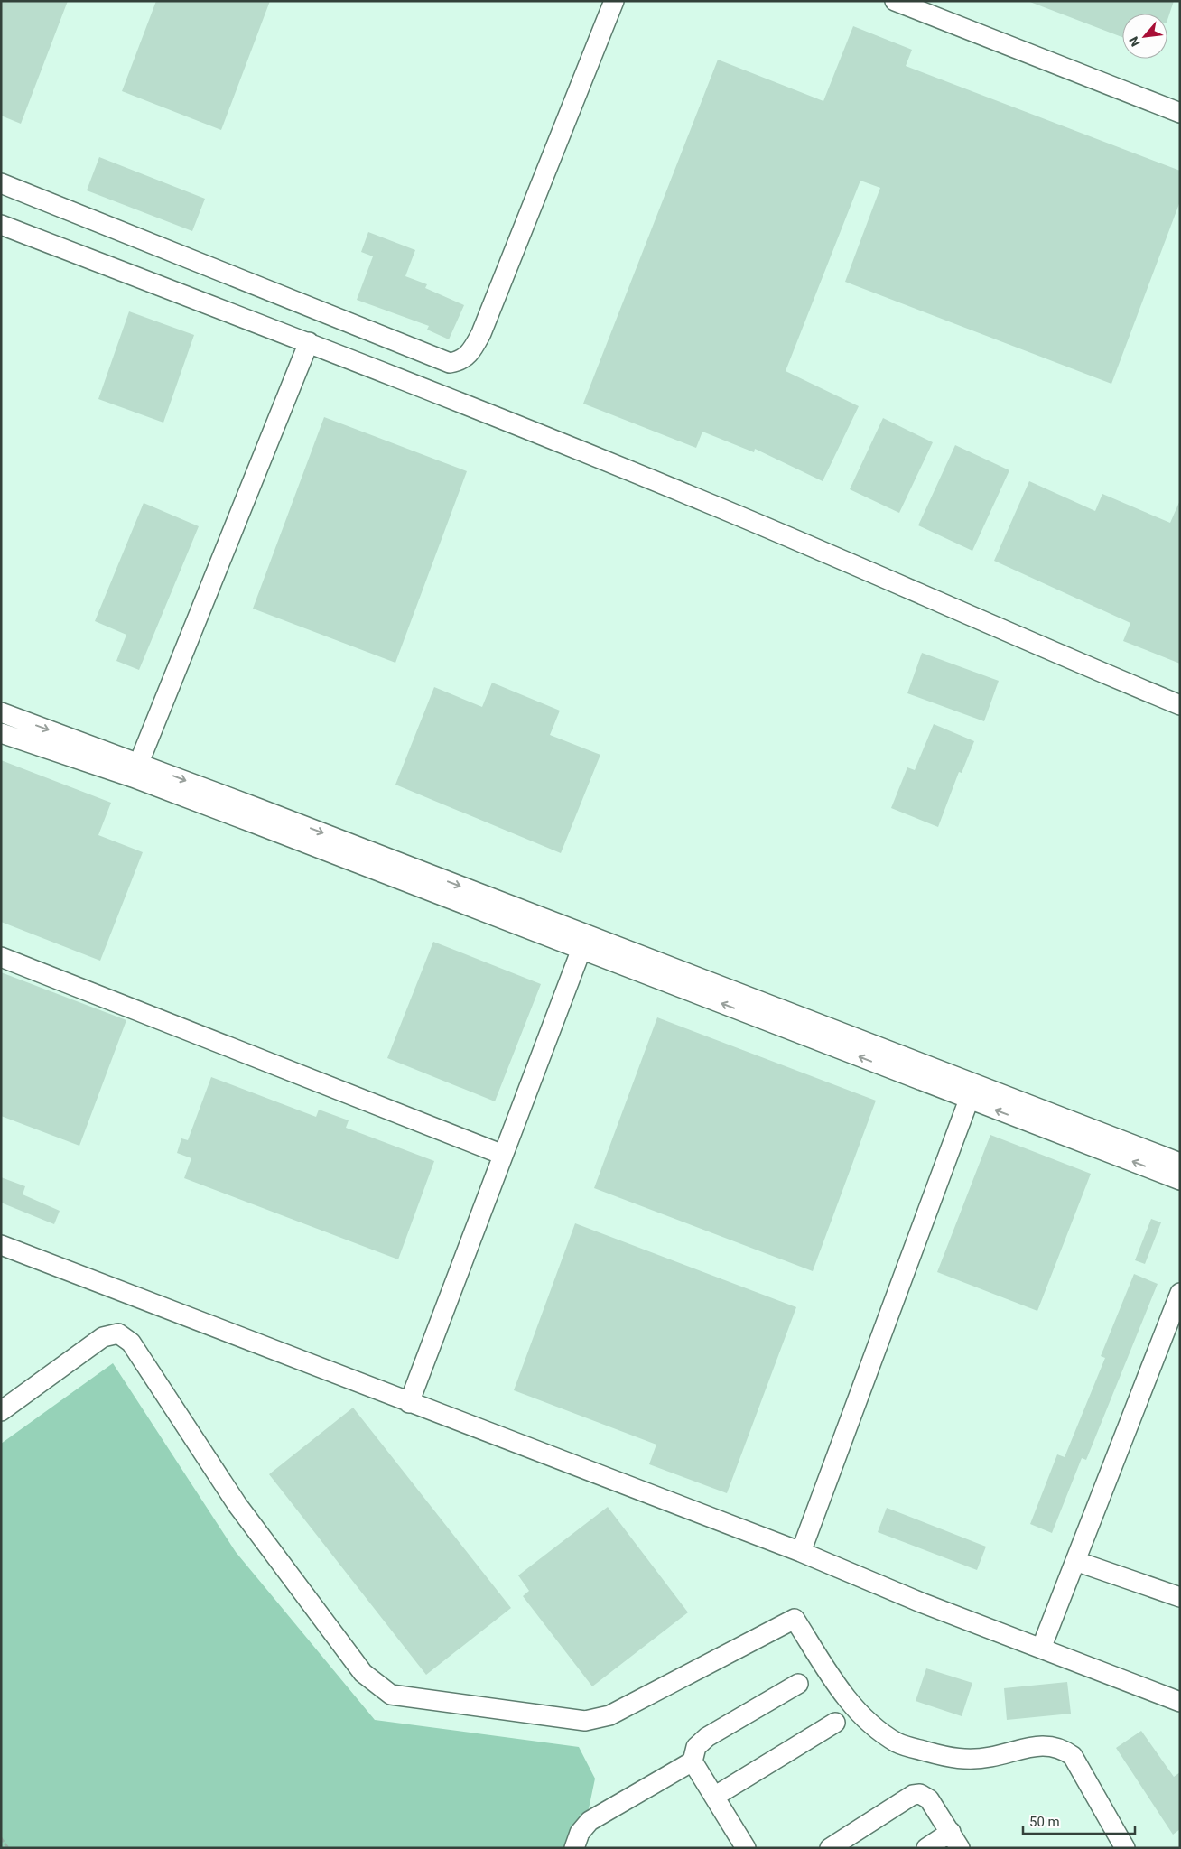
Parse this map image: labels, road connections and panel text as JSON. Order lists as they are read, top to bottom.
{
  "scale_bar": "50 m",
  "north": "bottom left"
}
